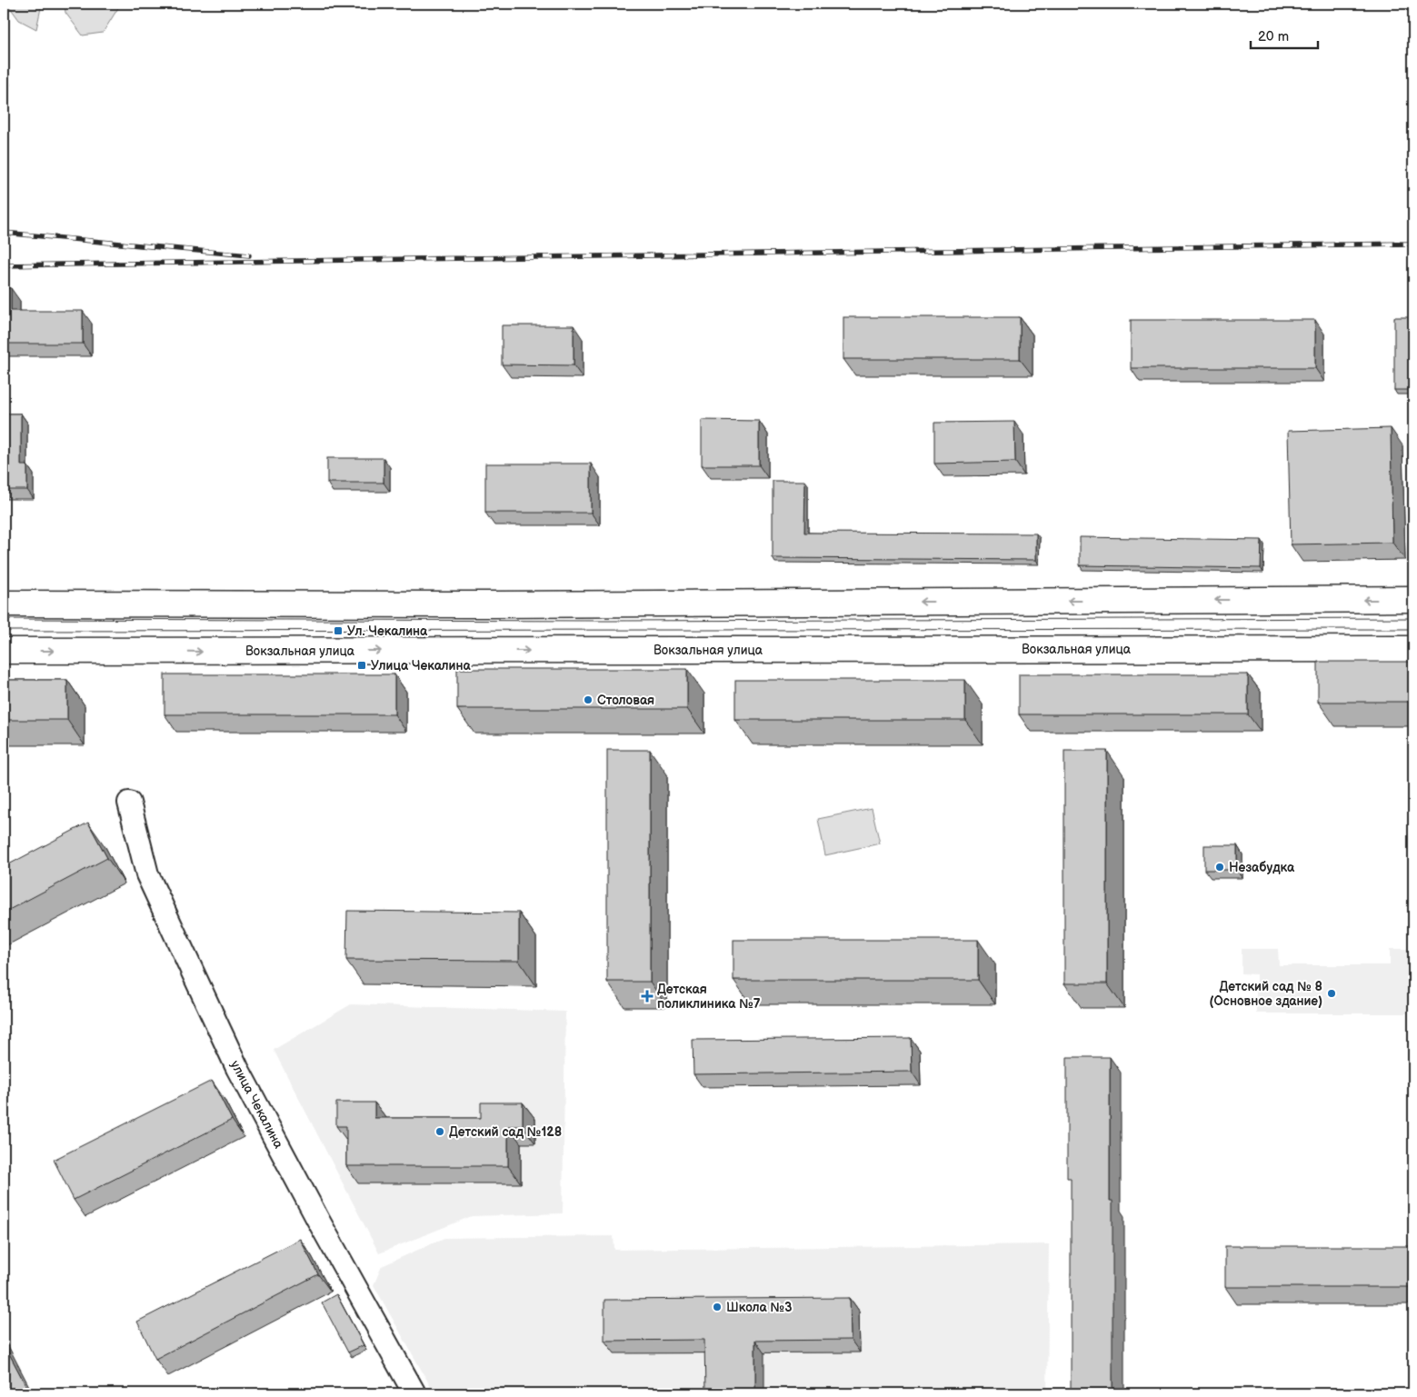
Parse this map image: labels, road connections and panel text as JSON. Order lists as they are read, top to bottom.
{
  "streets": {
    "main road": ["Вокзальная улица"],
    "street": ["улица Чекалина"]
  },
  "places": {
    "transit": ["Ул. Чекалина", "Улица Чекалина"],
    "other": [
      "Столовая",
      "Незабудка",
      "Детский сад № 8 (Основное здание)",
      "Детский сад №128",
      "Школа №3"
    ],
    "health": ["Детская поликлиника №7"]
  },
  "scale_bar": "20 m"
}
